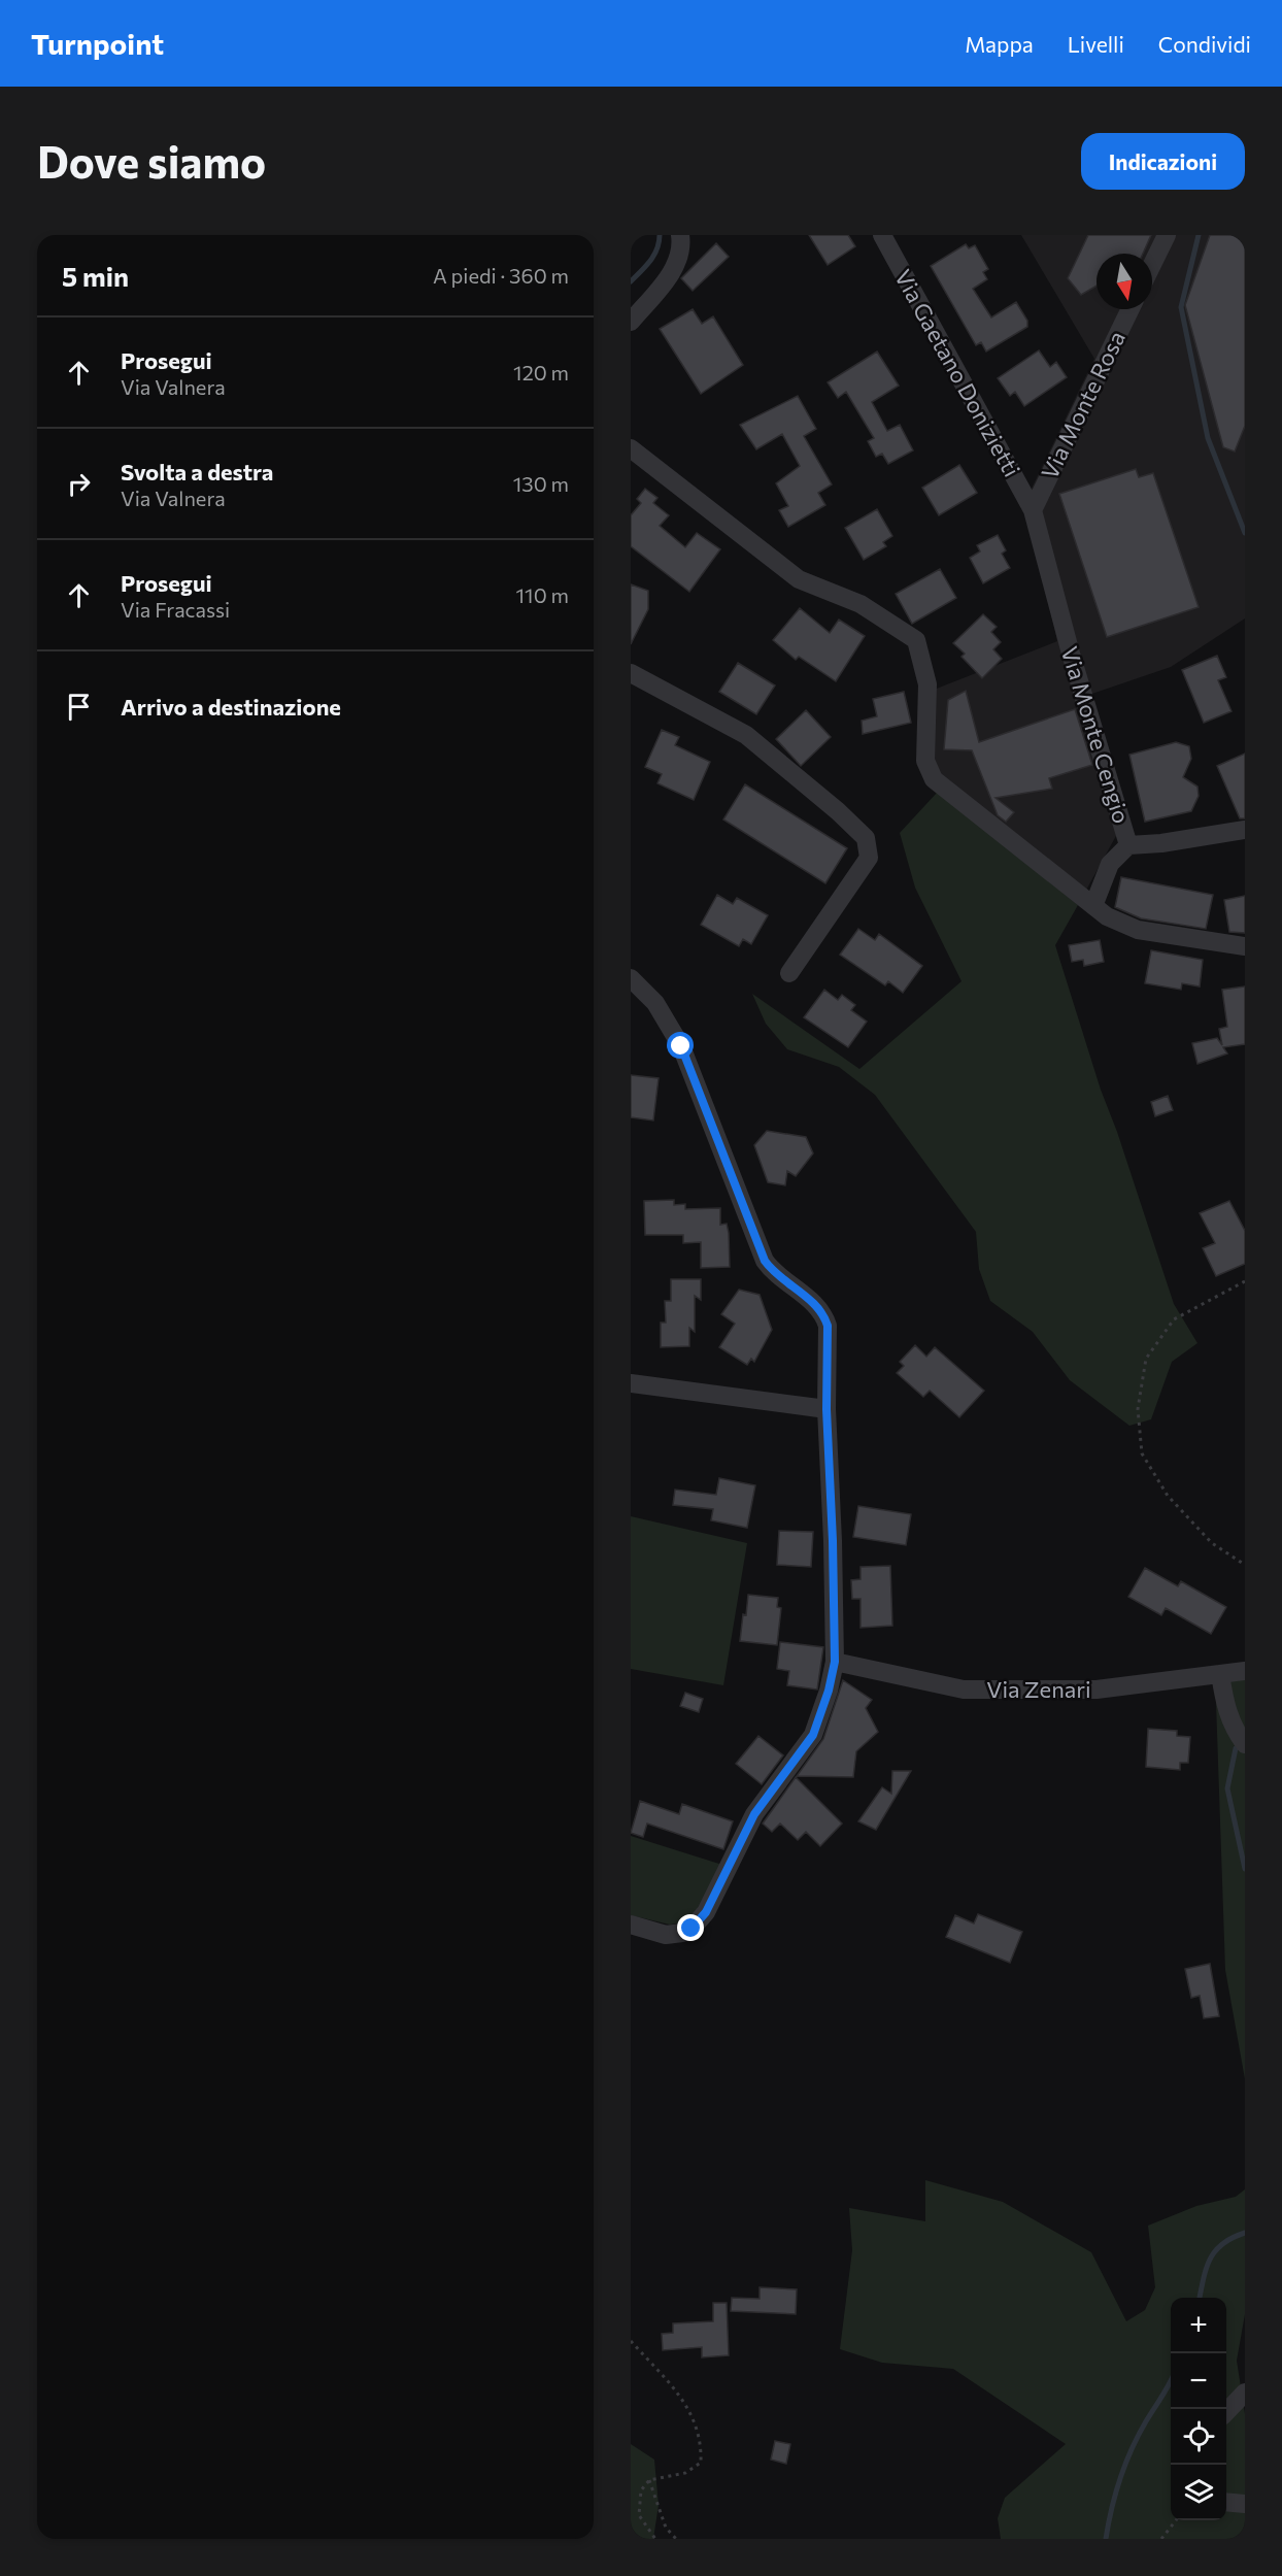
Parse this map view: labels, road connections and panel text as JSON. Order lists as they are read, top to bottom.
{
  "streets": {
    "street": [
      "Via Gaetano Donizietti",
      "Via Monte Rosa",
      "Via Monte Cengio",
      "Via Zenari"
    ]
  },
  "crossings": [
    ["Via Gaetano Donizietti", "Via Monte Rosa"],
    ["Via Gaetano Donizietti", "Via Monte Cengio"],
    ["Via Monte Rosa", "Via Monte Cengio"]
  ],
  "north": "bottom",
  "page": {
    "header": "Turnpoint",
    "nav": ["Mappa", "Livelli", "Condividi"],
    "buttons": "Indicazioni",
    "title": "Dove siamo",
    "heading": ["5 min", "A piedi · 360 m"],
    "list": [
      ["Prosegui", "Via Valnera", "120 m"],
      ["Svolta a destra", "Via Valnera", "130 m"],
      ["Prosegui", "Via Fracassi", "110 m"],
      "Arrivo a destinazione"
    ],
    "map_buttons": ["+", "−"]
  }
}
